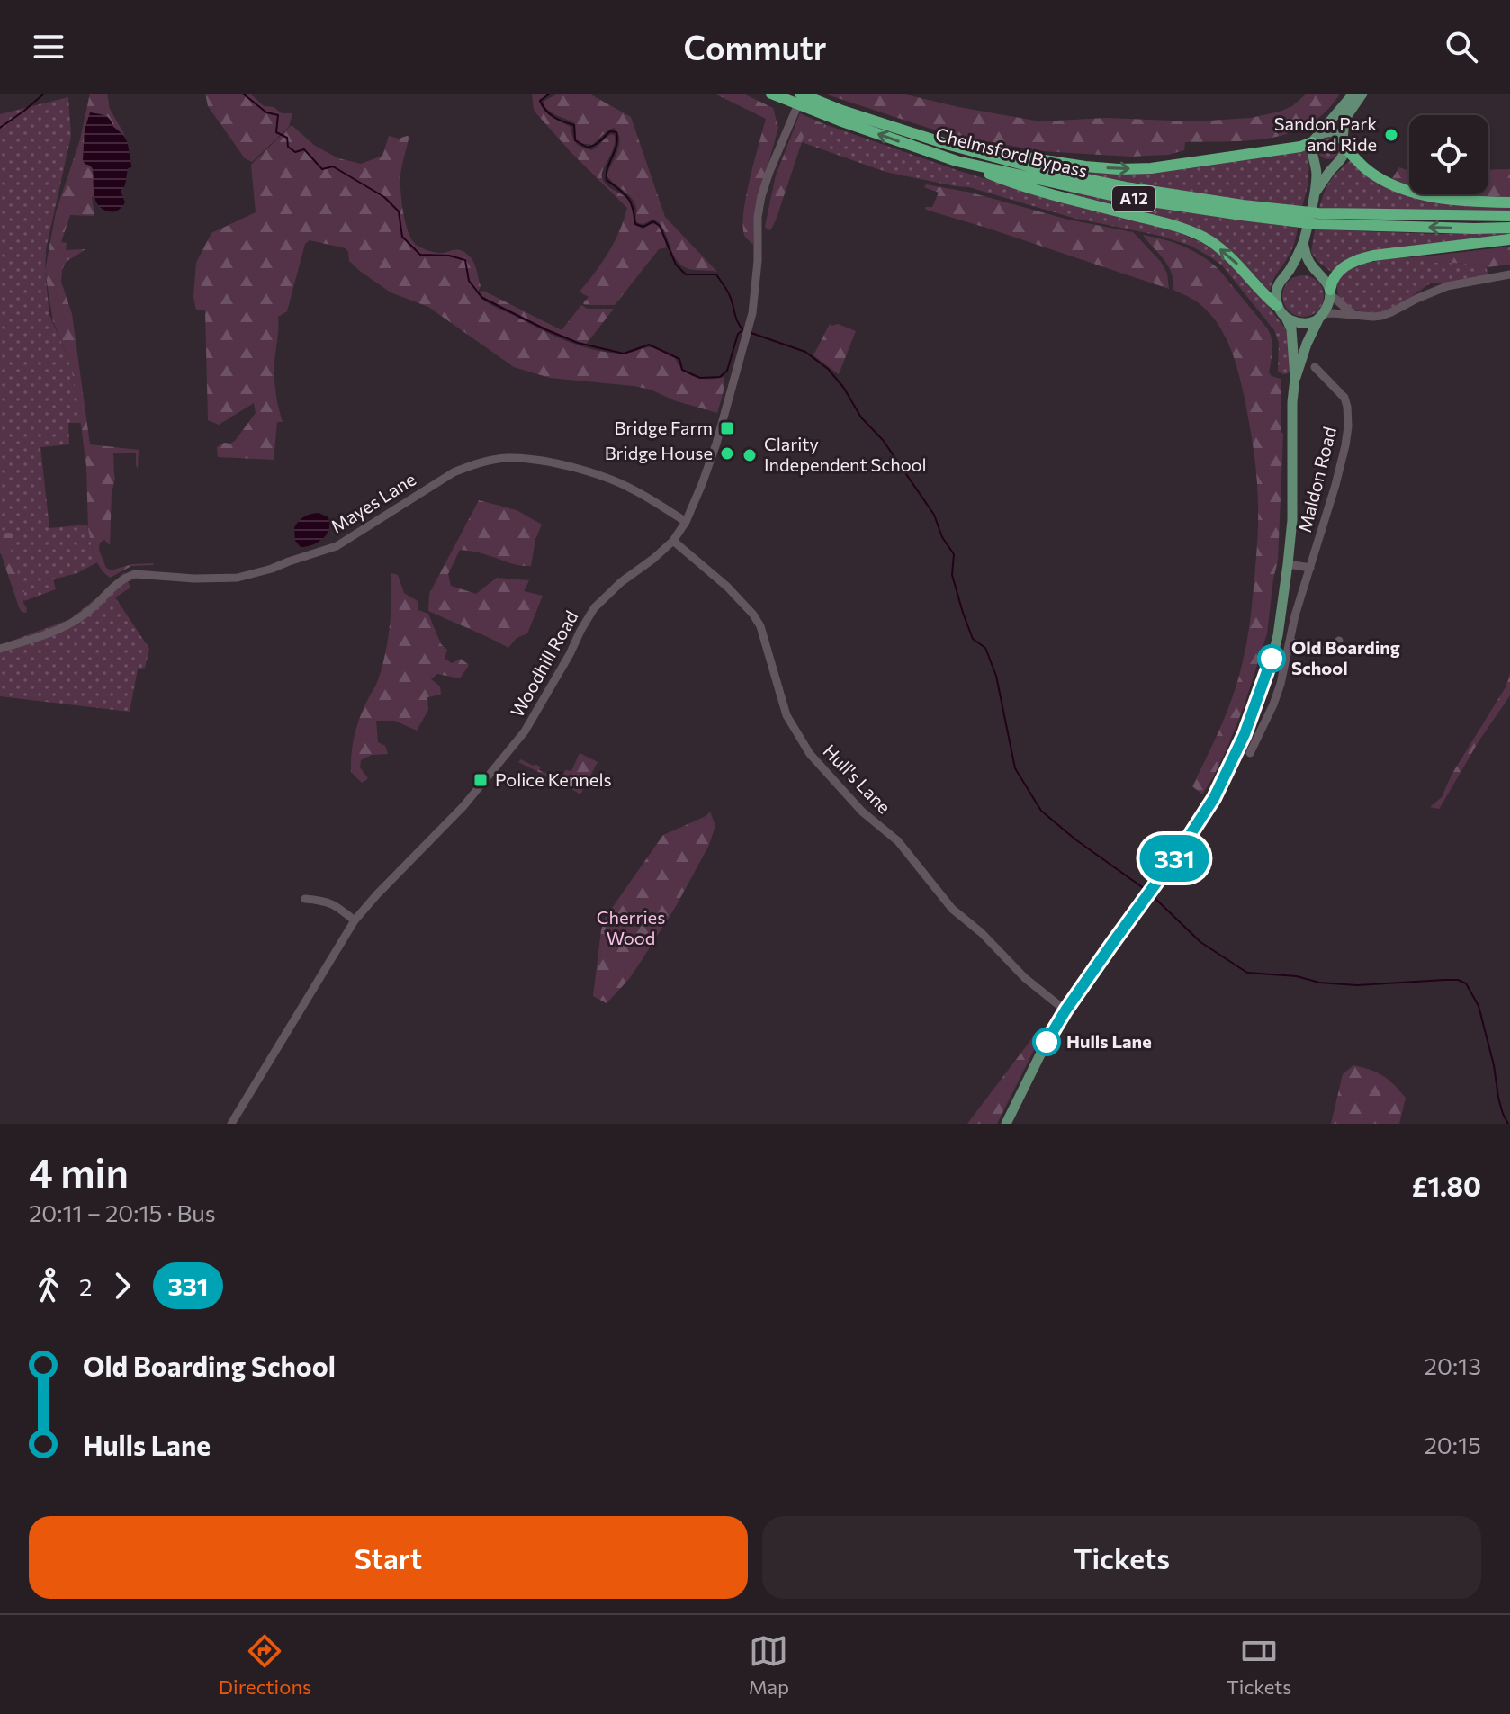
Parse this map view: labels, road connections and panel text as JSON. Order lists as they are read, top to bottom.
{
  "streets": {
    "highway": ["Chelmsford Bypass", "A12"],
    "main road": ["Maldon Road"],
    "street": ["Mayes Lane", "Woodhill Road", "Hull's Lane"]
  },
  "crossings": [
    ["Chelmsford Bypass", "A12"],
    ["Chelmsford Bypass", "Woodhill Road"],
    ["A12", "Maldon Road"],
    ["Maldon Road", "Hull's Lane"],
    ["Mayes Lane", "Woodhill Road"],
    ["Woodhill Road", "Hull's Lane"]
  ],
  "parks": ["Cherries Wood"],
  "places": {
    "other": [
      "Sandon Park and Ride",
      "Bridge House",
      "Clarity Independent School",
      "Old Boarding School",
      "Hulls Lane"
    ],
    "transit": ["Bridge Farm", "Police Kennels"]
  },
  "lines": ["bus line 331"],
  "page": {
    "header": "Commutr",
    "on_map": "331",
    "heading": ["4 min", "20:11 – 20:15 · Bus", "£1.80"],
    "legs": ["2", "331"],
    "list": [
      {
        "name": "Old Boarding School",
        "value": "20:13"
      },
      {
        "name": "Hulls Lane",
        "value": "20:15"
      }
    ],
    "buttons": ["Start", "Tickets"],
    "tabs": ["Directions", "Map", "Tickets"]
  }
}
